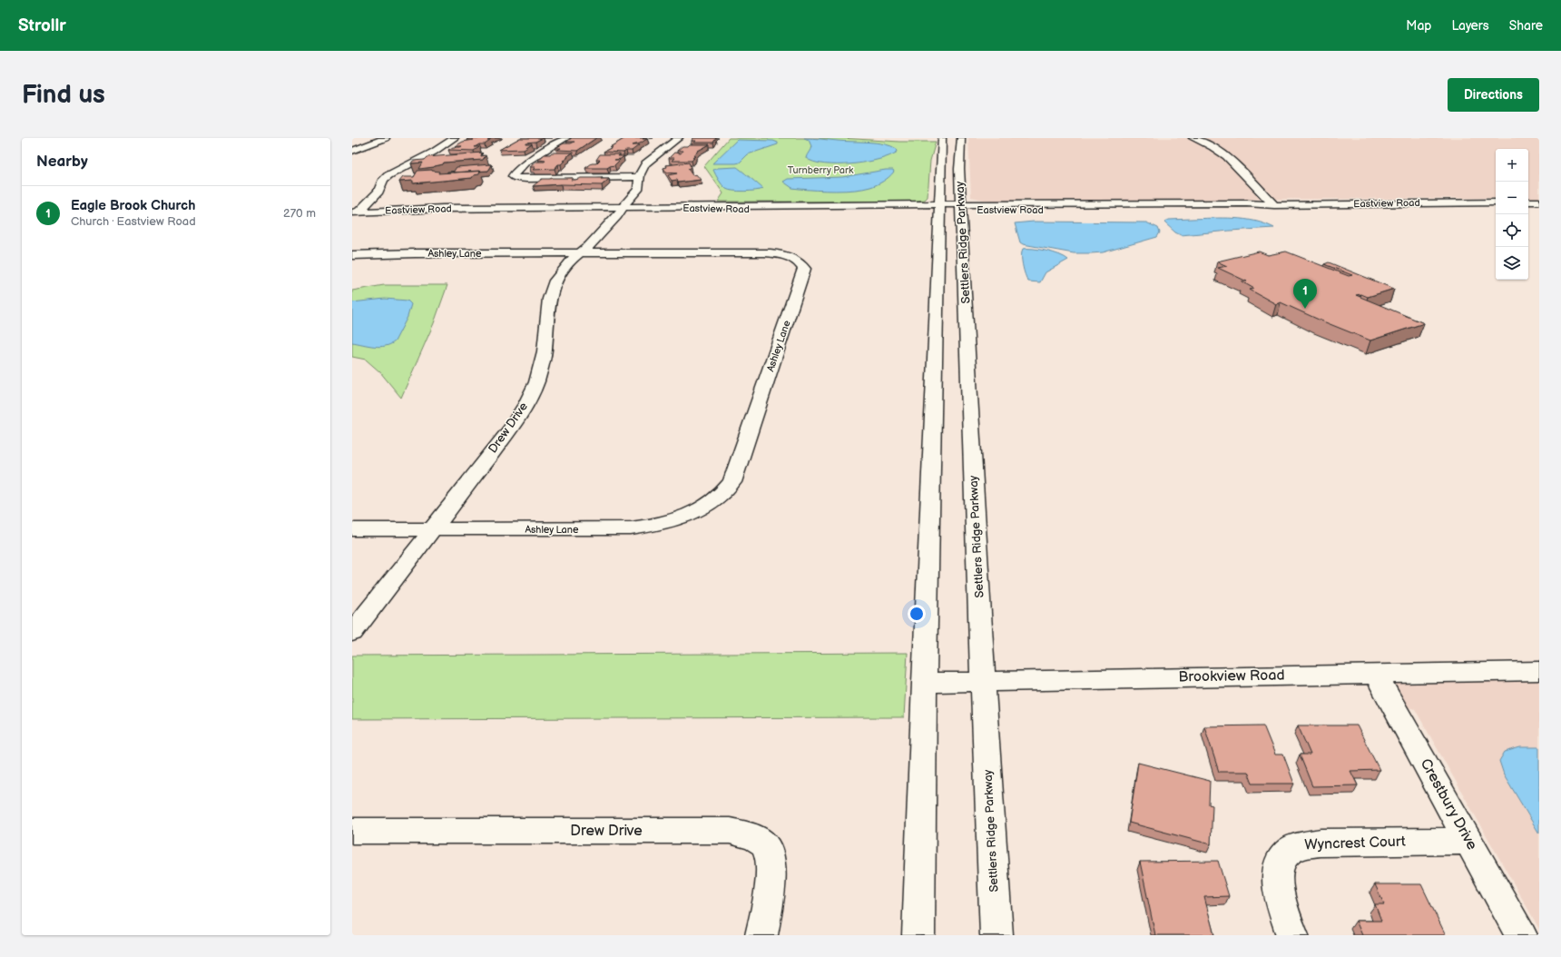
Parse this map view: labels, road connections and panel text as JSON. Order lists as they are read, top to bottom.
{
  "streets": {
    "street": [
      "Eastview Road",
      "Settlers Ridge Parkway",
      "Ashley Lane",
      "Drew Drive",
      "Brookview Road",
      "Crestbury Drive",
      "Wyncrest Court"
    ]
  },
  "crossings": [
    ["Eastview Road", "Settlers Ridge Parkway"],
    ["Eastview Road", "Drew Drive"],
    ["Settlers Ridge Parkway", "Brookview Road"],
    ["Ashley Lane", "Drew Drive"],
    ["Brookview Road", "Crestbury Drive"],
    ["Crestbury Drive", "Wyncrest Court"]
  ],
  "parks": ["Turnberry Park"],
  "page": {
    "header": "Strollr",
    "nav": ["Map", "Layers", "Share"],
    "buttons": "Directions",
    "title": "Find us",
    "heading": "Nearby",
    "map_buttons": ["+", "−"],
    "list": [
      {
        "mark": "1",
        "name": "Eagle Brook Church",
        "note": "Church · Eastview Road",
        "value": "270 m"
      }
    ],
    "pins": "1"
  }
}
